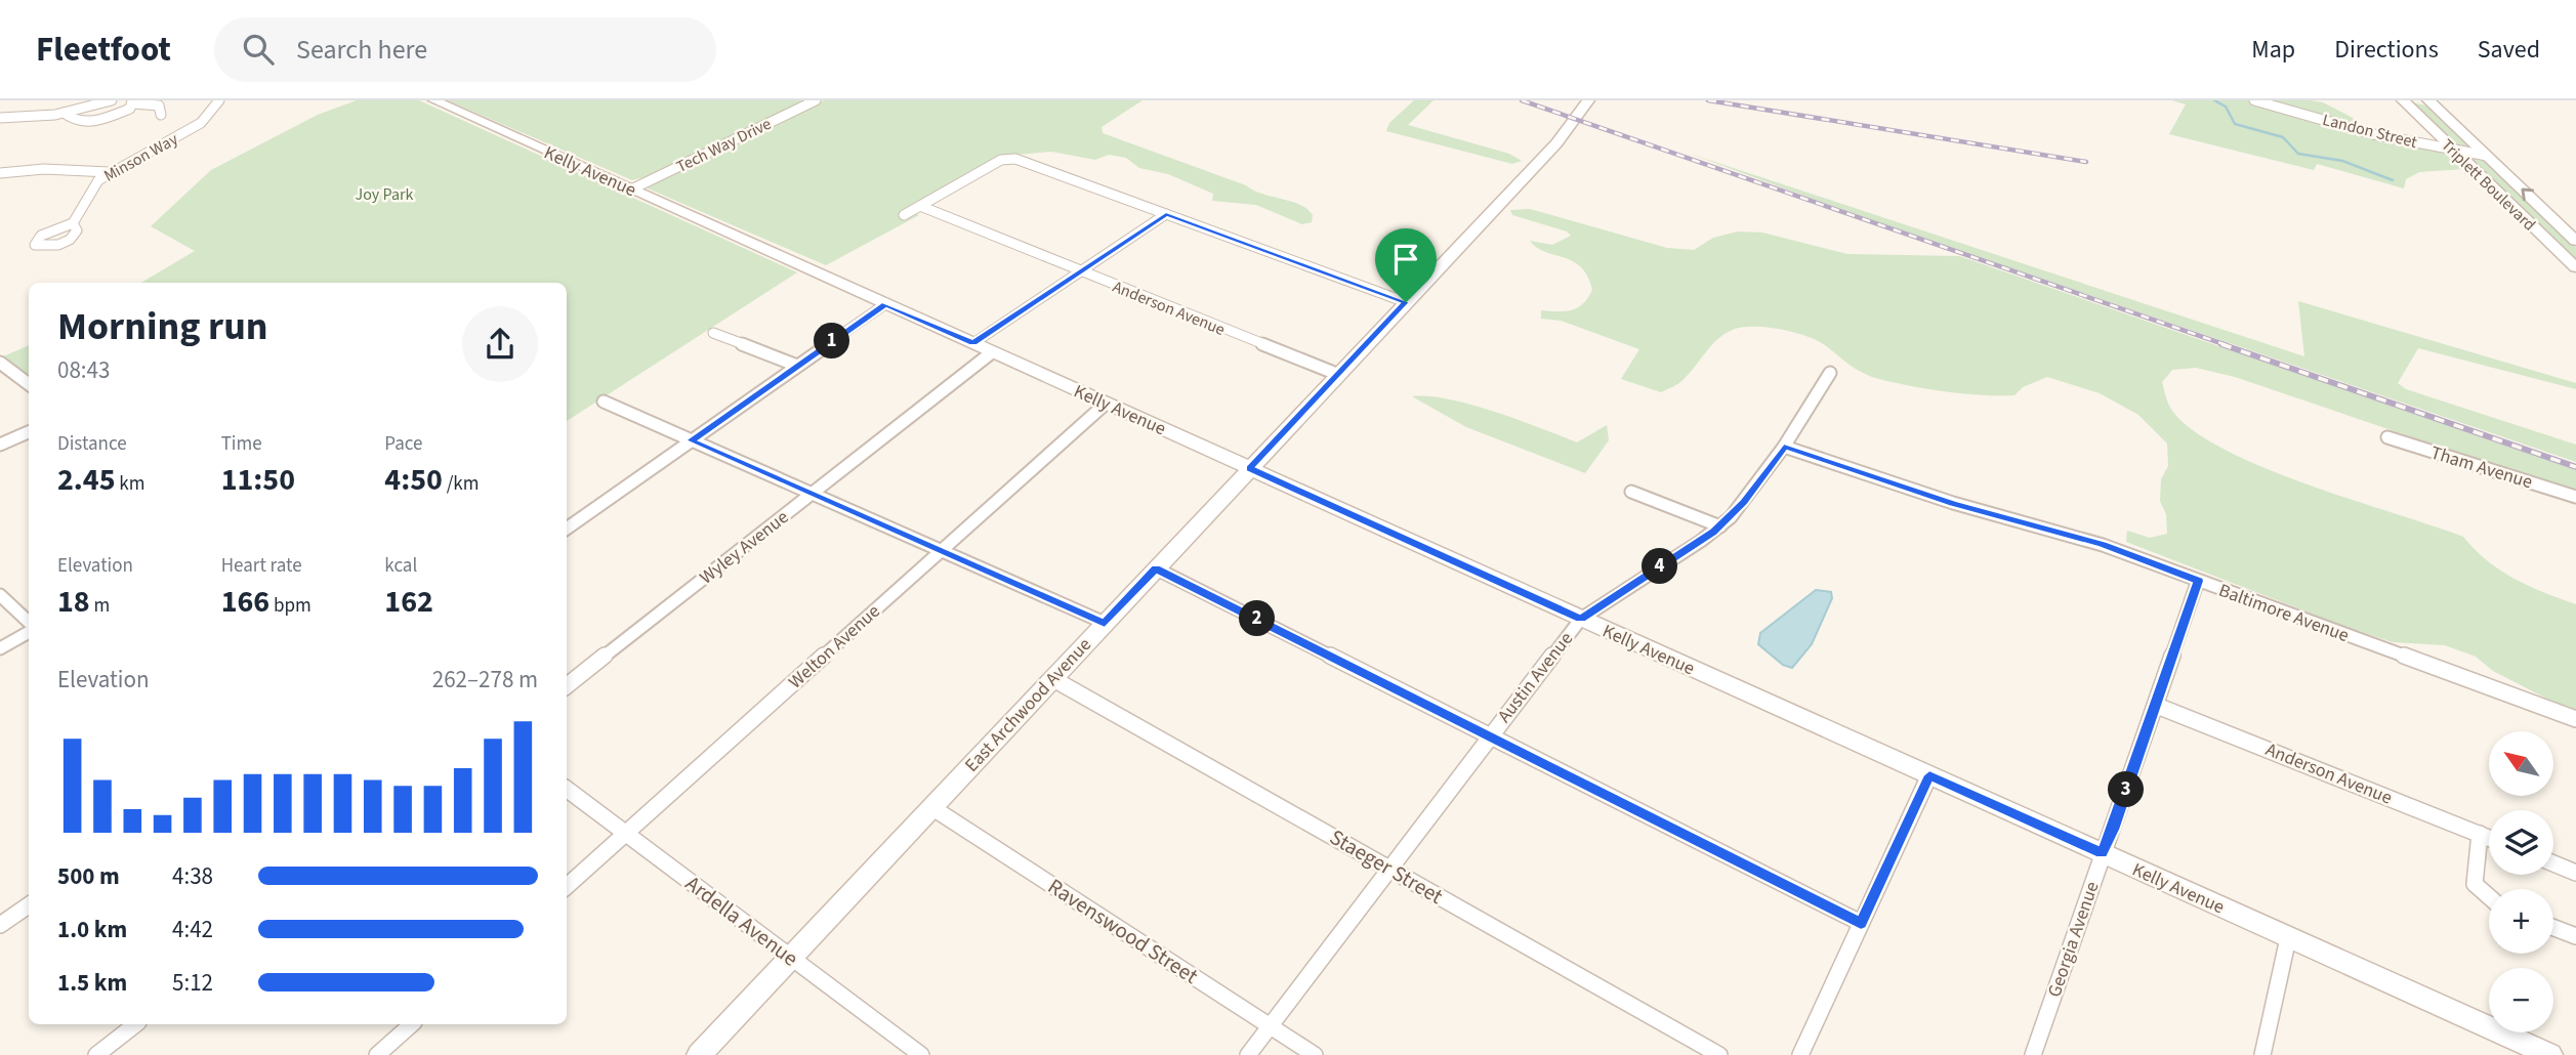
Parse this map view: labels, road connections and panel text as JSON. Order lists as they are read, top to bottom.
{
  "streets": {
    "main road": ["Kelly Avenue", "Triplett Boulevard", "East Archwood Avenue"],
    "street": [
      "Landon Street",
      "Tech Way Drive",
      "Minson Way",
      "Anderson Avenue",
      "Tham Avenue",
      "Wyley Avenue",
      "Baltimore Avenue",
      "Welton Avenue",
      "Austin Avenue",
      "Staeger Street",
      "Ardella Avenue",
      "Ravenswood Street",
      "Georgia Avenue"
    ]
  },
  "crossings": [
    ["Landon Street", "Triplett Boulevard"],
    ["Tech Way Drive", "Kelly Avenue"],
    ["Kelly Avenue", "Wyley Avenue"],
    ["Kelly Avenue", "Welton Avenue"],
    ["Kelly Avenue", "Austin Avenue"],
    ["Kelly Avenue", "East Archwood Avenue"],
    ["Kelly Avenue", "Georgia Avenue"],
    ["Anderson Avenue", "East Archwood Avenue"],
    ["Anderson Avenue", "Georgia Avenue"],
    ["Baltimore Avenue", "Austin Avenue"],
    ["Baltimore Avenue", "Georgia Avenue"],
    ["Welton Avenue", "Ardella Avenue"],
    ["Austin Avenue", "Staeger Street"],
    ["Austin Avenue", "Ravenswood Street"],
    ["East Archwood Avenue", "Staeger Street"],
    ["East Archwood Avenue", "Ardella Avenue"],
    ["East Archwood Avenue", "Ravenswood Street"]
  ],
  "parks": ["Joy Park"],
  "north": "top left",
  "page": {
    "header": "Fleetfoot",
    "search": "Search here",
    "nav": ["Map", "Directions", "Saved"],
    "heading": ["Morning run", "08:43"],
    "pins": [
      "1",
      "4",
      "2",
      "3"
    ],
    "stats": [
      ["Distance", "2.45 km"],
      ["Time", "11:50"],
      ["Pace", "4:50 /km"],
      ["Elevation", "18 m"],
      ["Heart rate", "166 bpm"],
      ["kcal", "162"]
    ],
    "chart": ["Elevation", "262–278 m"],
    "map_buttons": ["+", "−"],
    "list": [
      {
        "name": "500 m",
        "note": "4:38"
      },
      {
        "name": "1.0 km",
        "note": "4:42"
      },
      {
        "name": "1.5 km",
        "note": "5:12"
      }
    ]
  }
}
